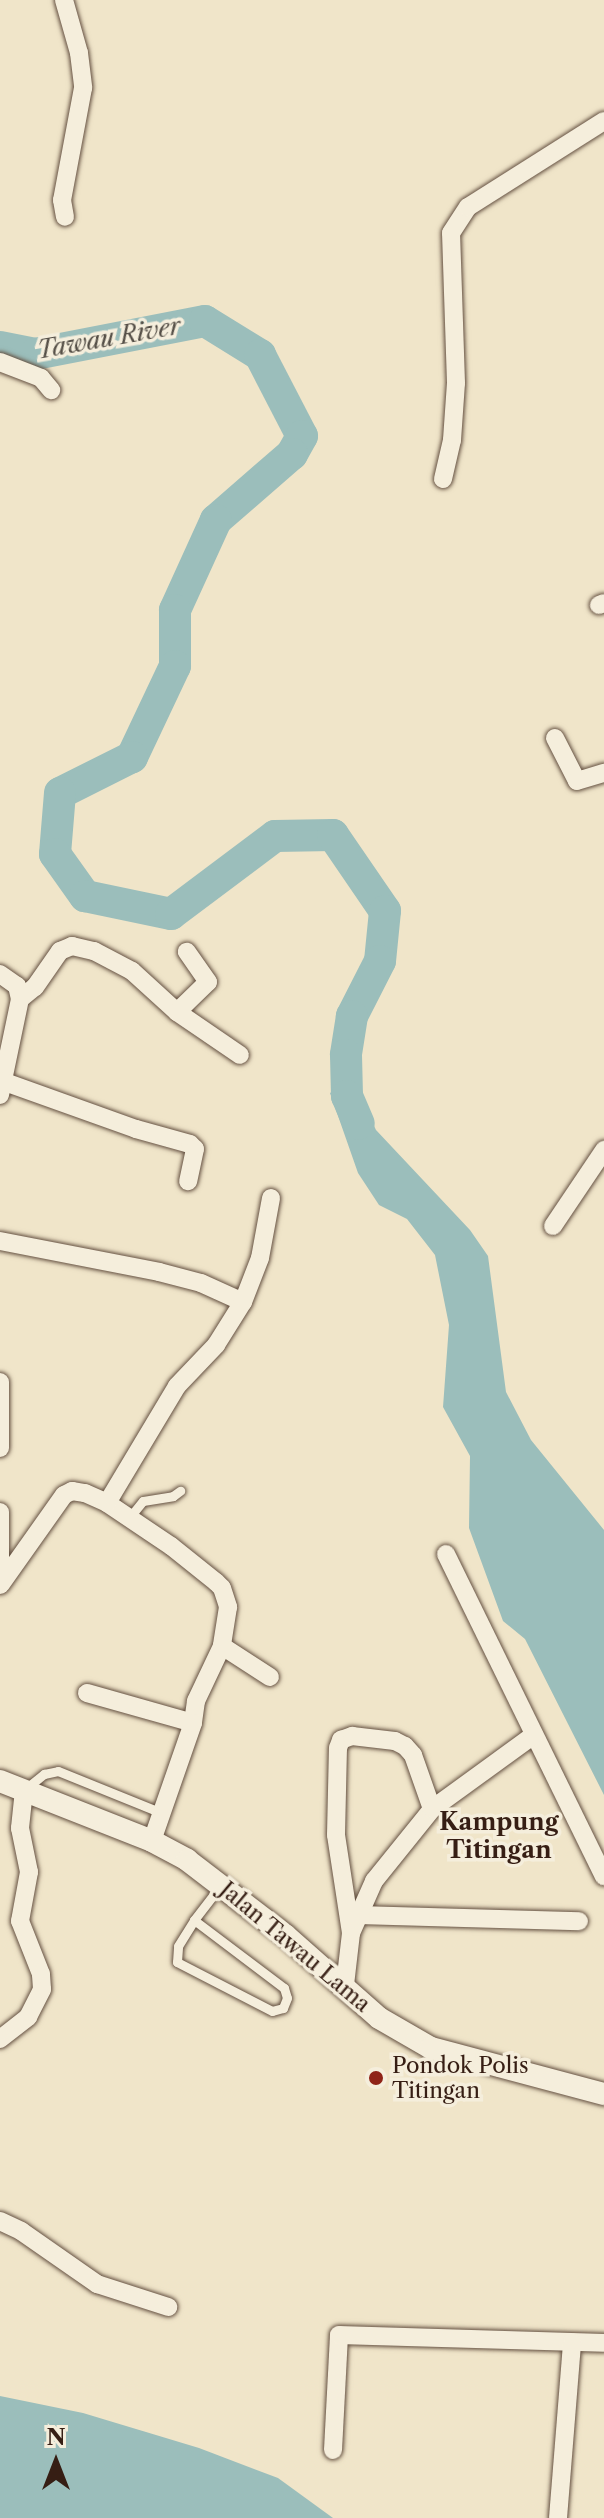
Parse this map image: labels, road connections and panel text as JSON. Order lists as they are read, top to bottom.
{
  "streets": {
    "street": ["Jalan Tawau Lama"]
  },
  "districts": ["Kampung Titingan"],
  "water": ["Tawau River"],
  "places": ["Pondok Polis Titingan"],
  "north": "top"
}
